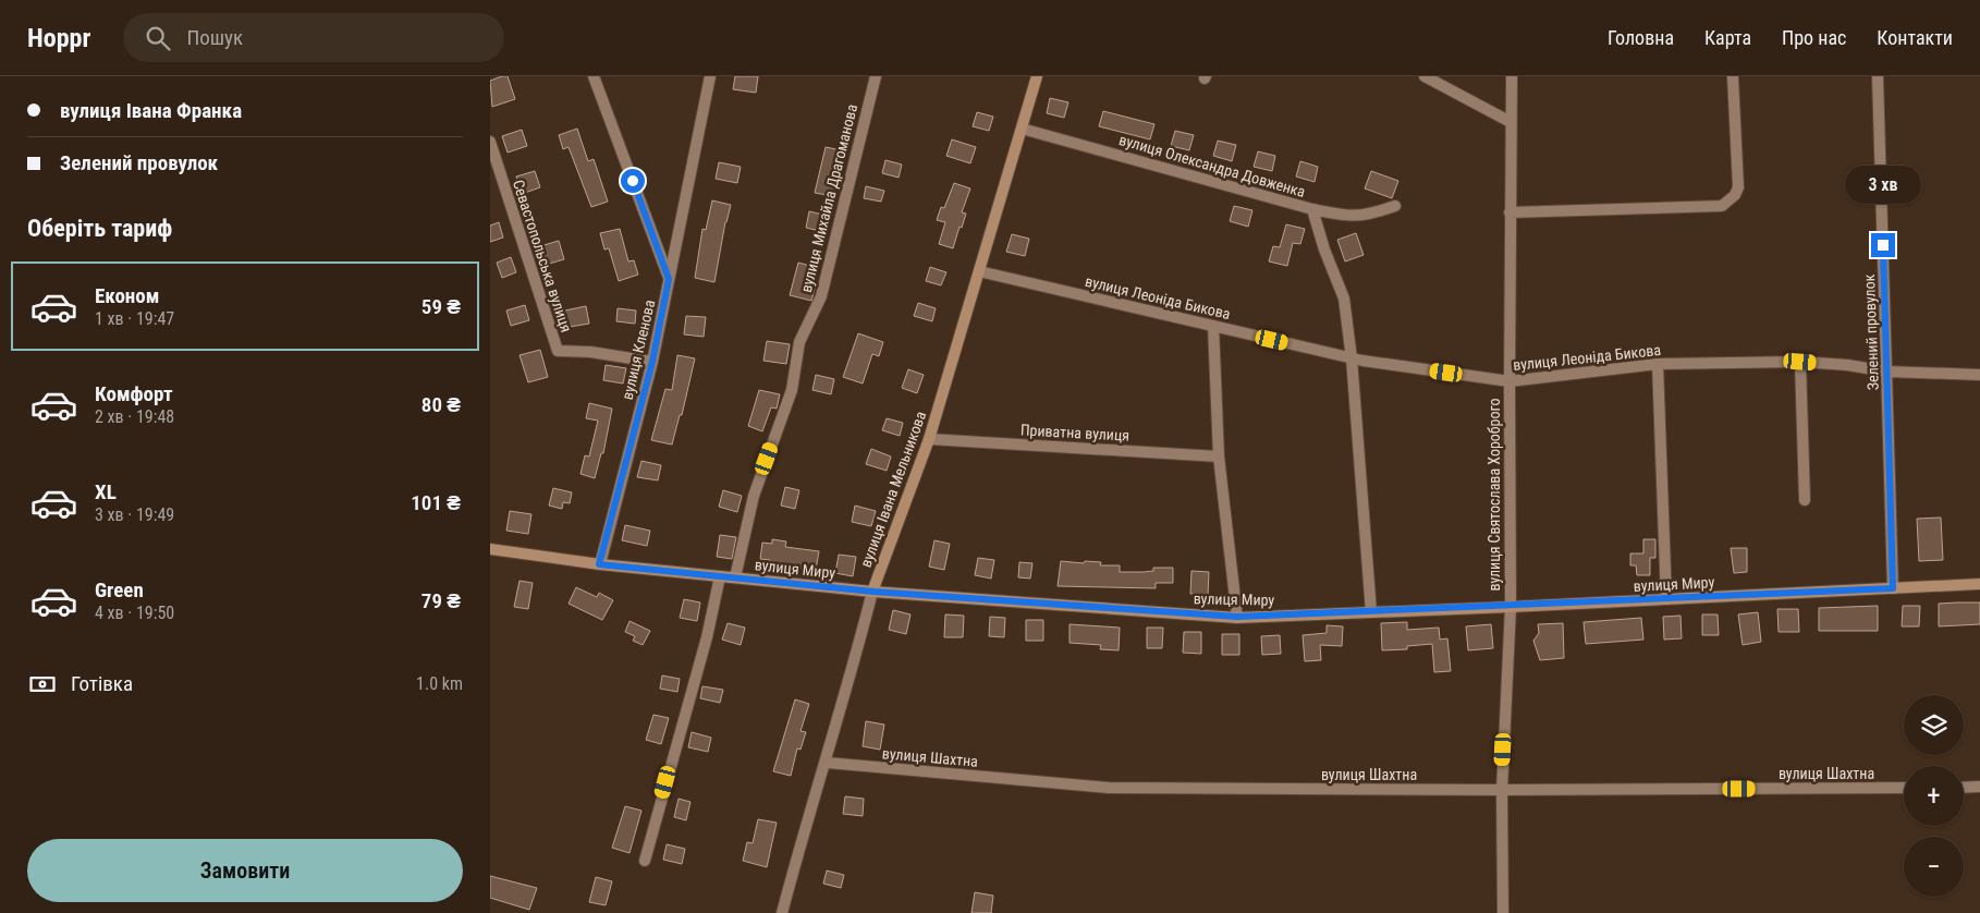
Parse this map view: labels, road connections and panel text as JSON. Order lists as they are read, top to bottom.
{
  "streets": {
    "street": [
      "вулиця Олександра Довженка",
      "вулиця Михайла Драгоманова",
      "Севастопольська вулиця",
      "вулиця Леоніда Бикова",
      "Зелений провулок",
      "вулиця Кленова",
      "Приватна вулиця",
      "вулиця Івана Мельникова",
      "вулиця Святослава Хороброго",
      "вулиця Миру",
      "вулиця Шахтна"
    ]
  },
  "crossings": [
    ["вулиця Олександра Довженка", "вулиця Івана Мельникова"],
    ["вулиця Михайла Драгоманова", "вулиця Миру"],
    ["Севастопольська вулиця", "вулиця Кленова"],
    ["вулиця Леоніда Бикова", "Зелений провулок"],
    ["вулиця Леоніда Бикова", "вулиця Івана Мельникова"],
    ["вулиця Леоніда Бикова", "вулиця Святослава Хороброго"],
    ["Зелений провулок", "вулиця Миру"],
    ["вулиця Кленова", "вулиця Миру"],
    ["Приватна вулиця", "вулиця Івана Мельникова"],
    ["вулиця Івана Мельникова", "вулиця Миру"],
    ["вулиця Івана Мельникова", "вулиця Шахтна"],
    ["вулиця Святослава Хороброго", "вулиця Миру"],
    ["вулиця Святослава Хороброго", "вулиця Шахтна"]
  ],
  "page": {
    "header": "Hoppr",
    "search": "Пошук",
    "nav": [
      "Головна",
      "Карта",
      "Про нас",
      "Контакти"
    ],
    "banner": ["вулиця Івана Франка", "Зелений провулок"],
    "bubble": "3 хв",
    "heading": "Оберіть тариф",
    "list": [
      {
        "name": "Економ",
        "note": "1 хв · 19:47",
        "value": "59 ₴"
      },
      {
        "name": "Комфорт",
        "note": "2 хв · 19:48",
        "value": "80 ₴"
      },
      {
        "name": "XL",
        "note": "3 хв · 19:49",
        "value": "101 ₴"
      },
      {
        "name": "Green",
        "note": "4 хв · 19:50",
        "value": "79 ₴"
      }
    ],
    "pay": ["Готівка", "1.0 km"],
    "map_buttons": ["+", "−"],
    "buttons": "Замовити"
  }
}
